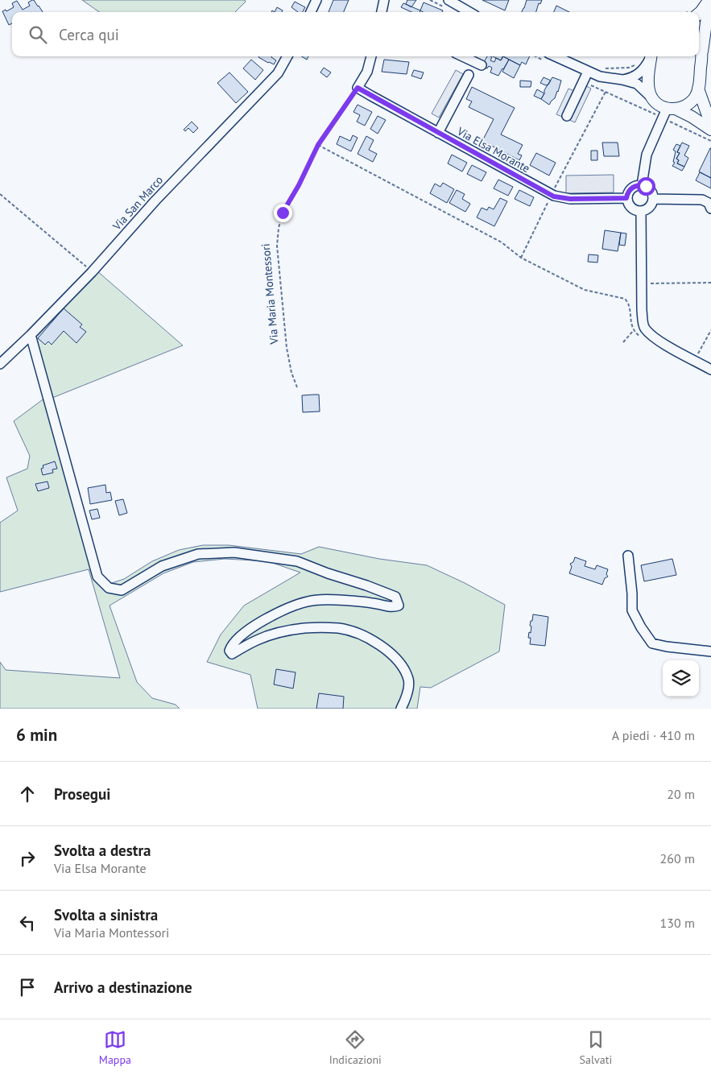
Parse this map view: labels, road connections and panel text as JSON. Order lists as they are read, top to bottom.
{
  "streets": {
    "street": ["Via Elsa Morante", "Via San Marco"],
    "path": ["Via Maria Montessori"]
  },
  "crossings": [
    ["Via Elsa Morante", "Via Maria Montessori"]
  ],
  "page": {
    "search": "Cerca qui",
    "heading": ["6 min", "A piedi · 410 m"],
    "list": [
      ["Prosegui", "20 m"],
      ["Svolta a destra", "Via Elsa Morante", "260 m"],
      ["Svolta a sinistra", "Via Maria Montessori", "130 m"],
      "Arrivo a destinazione"
    ],
    "nav": ["Mappa", "Indicazioni", "Salvati"]
  }
}
